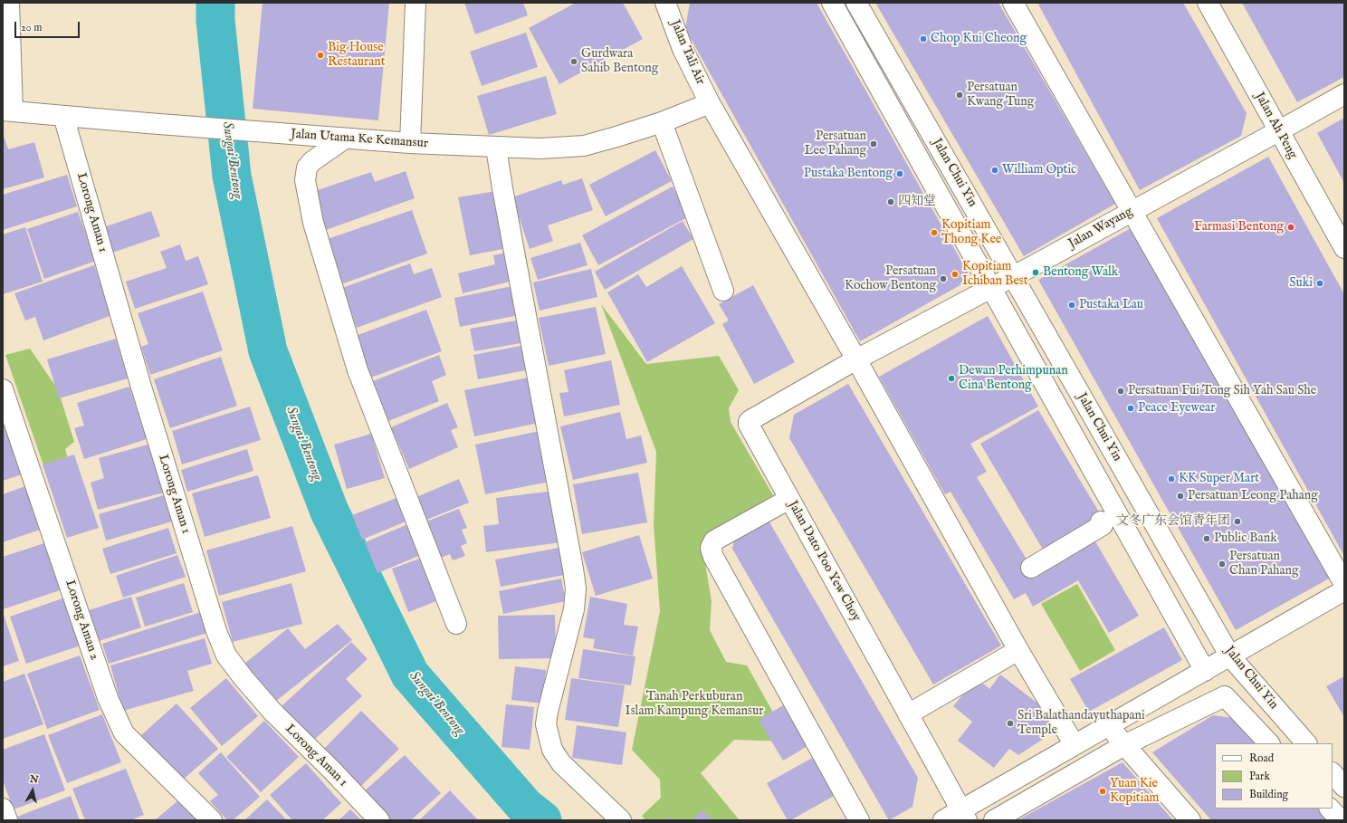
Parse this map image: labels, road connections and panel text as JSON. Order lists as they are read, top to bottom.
{
  "streets": {
    "street": [
      "Jalan Tali Air",
      "Jalan Ah Peng",
      "Jalan Utama Ke Kemansur",
      "Jalan Chui Yin",
      "Lorong Aman 1",
      "Jalan Wayang",
      "Jalan Dato Poo Yew Choy",
      "Lorong Aman 2"
    ]
  },
  "crossings": [
    ["Jalan Tali Air", "Jalan Utama Ke Kemansur"],
    ["Jalan Tali Air", "Jalan Wayang"],
    ["Jalan Tali Air", "Jalan Dato Poo Yew Choy"],
    ["Jalan Ah Peng", "Jalan Wayang"],
    ["Jalan Utama Ke Kemansur", "Lorong Aman 1"],
    ["Jalan Chui Yin", "Jalan Wayang"],
    ["Jalan Wayang", "Jalan Dato Poo Yew Choy"]
  ],
  "water": ["Sungai Bentong"],
  "parks": ["Tanah Perkuburan Islam Kampung Kemansur"],
  "places": [
    "Chop Kui Cheong",
    "Big House Restaurant",
    "Gurdwara Sahib Bentong",
    "Persatuan Kwang Tung",
    "Persatuan Lee Pahang",
    "William Optic",
    "Pustaka Bentong",
    "四知堂",
    "Farmasi Bentong",
    "Kopitiam Thong Kee",
    "Bentong Walk",
    "Kopitiam Ichiban Best",
    "Persatuan Kochow Bentong",
    "Suki",
    "Pustaka Lau",
    "Dewan Perhimpunan Cina Bentong",
    "Persatuan Fui Tong Sih Yah Sau She",
    "Peace Eyewear",
    "KK Super Mart",
    "Persatuan Leong Pahang",
    "文冬广东会馆青年团",
    "Public Bank",
    "Persatuan Chan Pahang",
    "Sri Balathandayuthapani Temple",
    "Yuan Kie Kopitiam"
  ],
  "legend": ["Road", "Park", "Building"],
  "scale_bar": "20 m",
  "north": "top"
}
